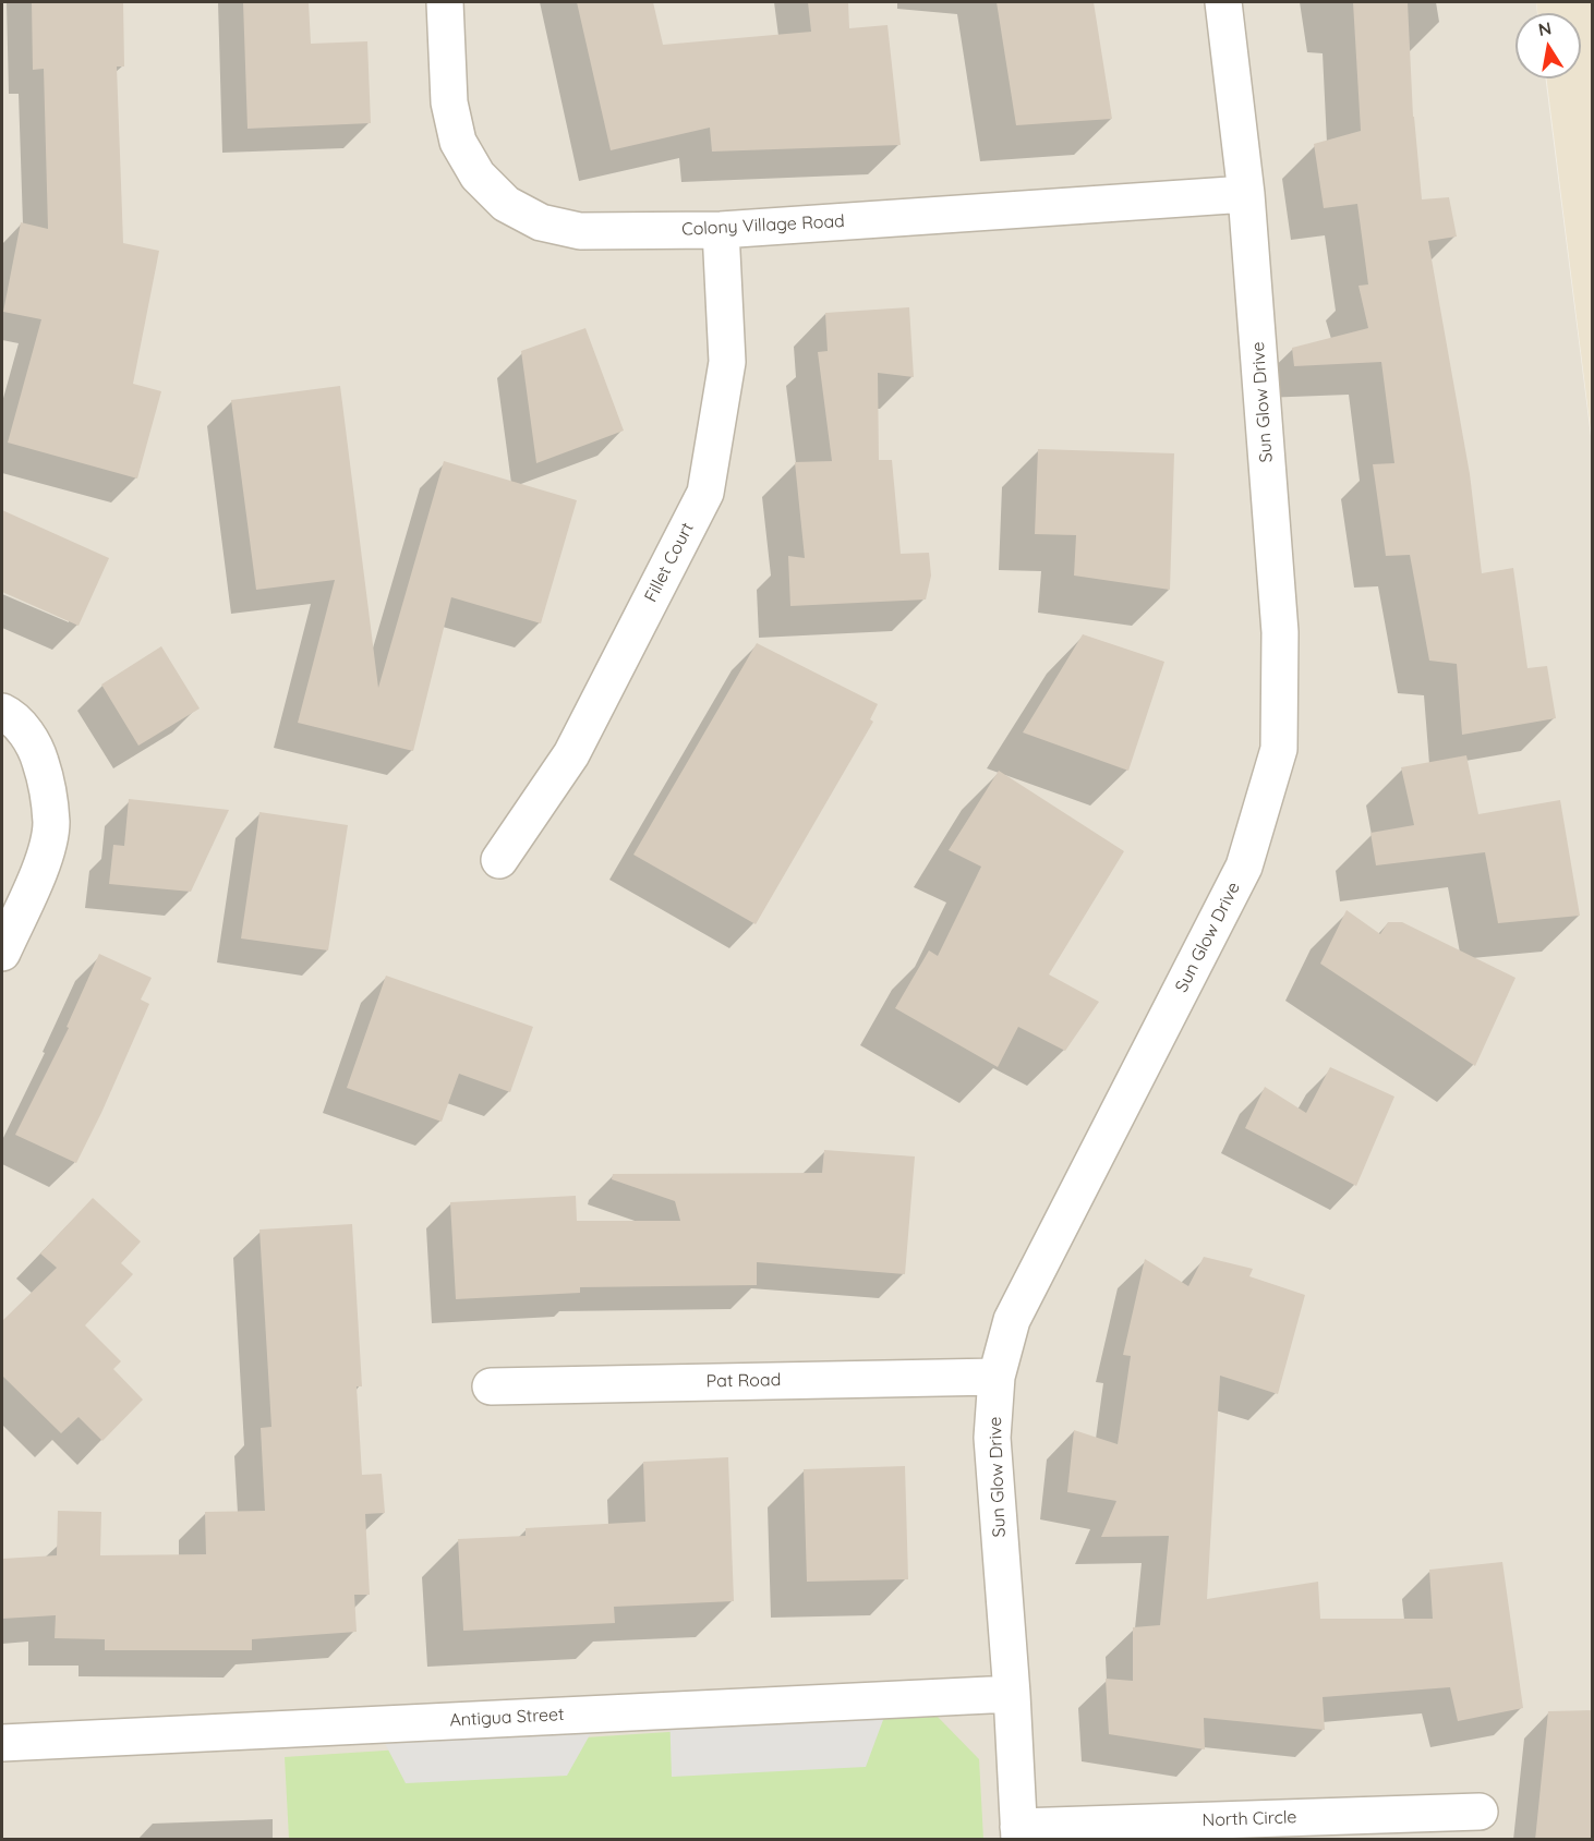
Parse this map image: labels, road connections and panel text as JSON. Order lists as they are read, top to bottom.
{
  "streets": {
    "street": [
      "Colony Village Road",
      "Sun Glow Drive",
      "Fillet Court",
      "Pat Road",
      "Antigua Street",
      "North Circle"
    ]
  },
  "crossings": [
    ["Colony Village Road", "Sun Glow Drive"],
    ["Colony Village Road", "Fillet Court"],
    ["Sun Glow Drive", "Pat Road"],
    ["Sun Glow Drive", "Antigua Street"],
    ["Sun Glow Drive", "North Circle"]
  ],
  "north": "top"
}
